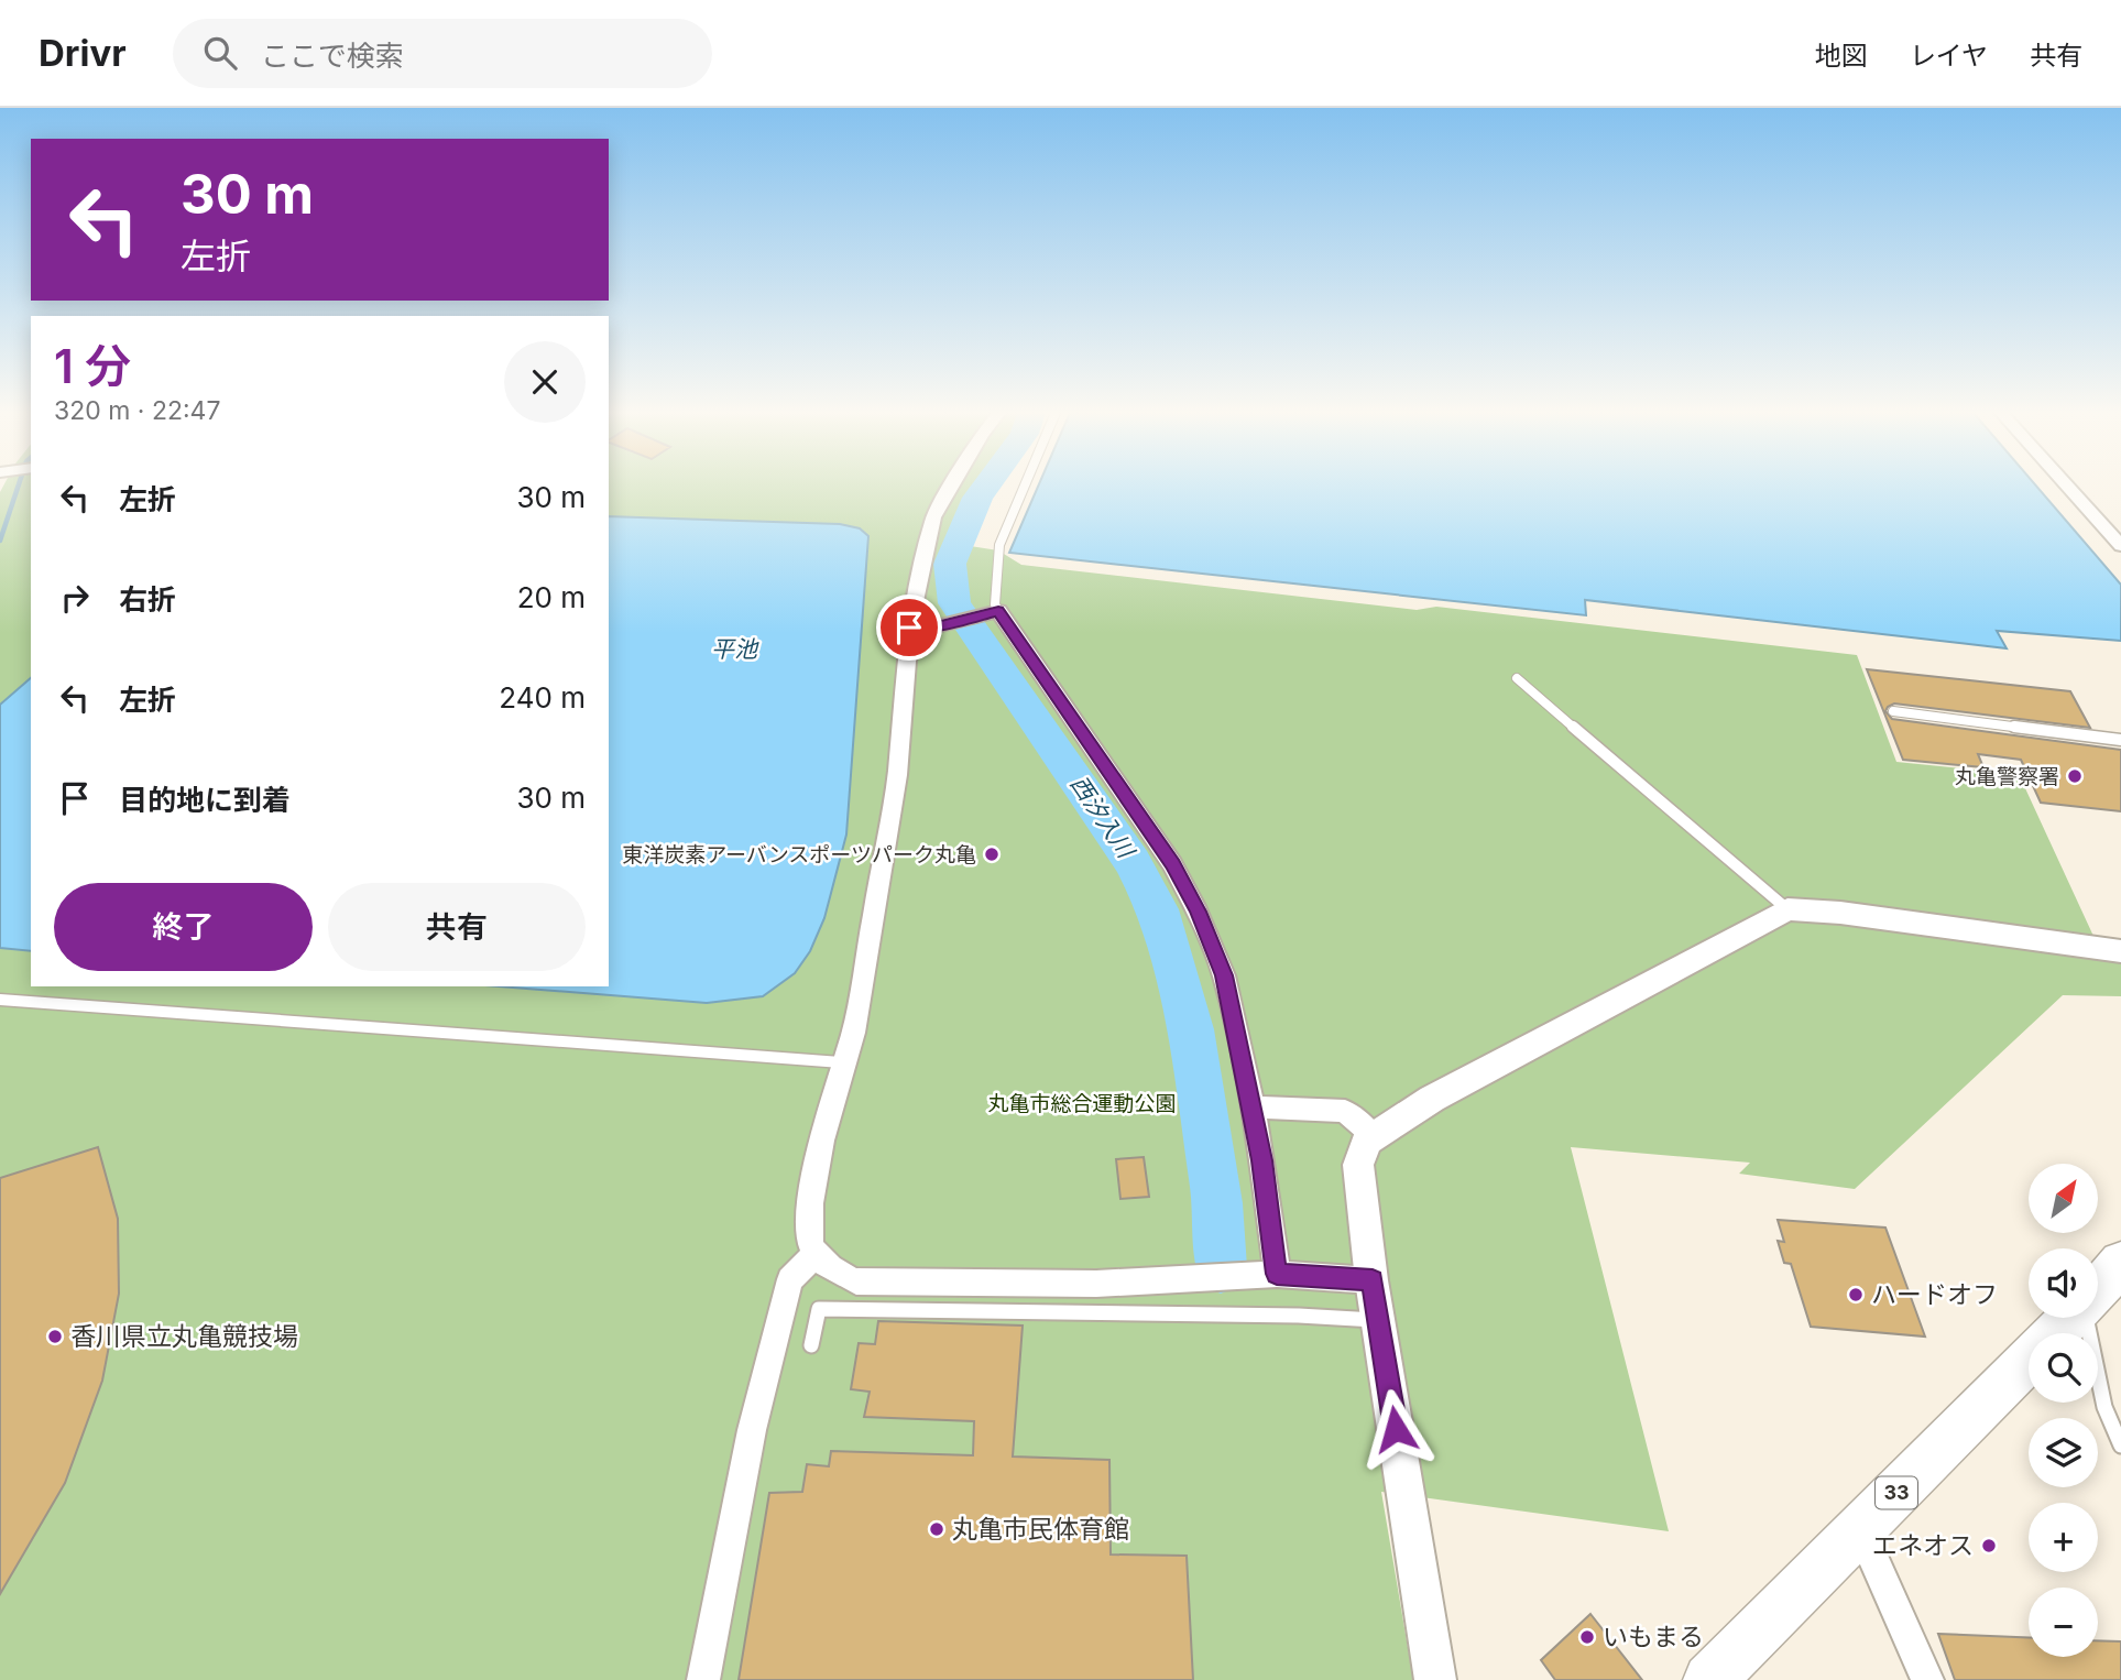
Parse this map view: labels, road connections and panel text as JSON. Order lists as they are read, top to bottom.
{
  "streets": {
    "main road": ["33"]
  },
  "water": ["平池", "西汐入川"],
  "parks": ["丸亀市総合運動公園"],
  "places": [
    "丸亀警察署",
    "東洋炭素アーバンスポーツパーク丸亀",
    "ハードオフ",
    "香川県立丸亀競技場",
    "丸亀市民体育館",
    "エネオス",
    "いもまる"
  ],
  "north": "top right",
  "page": {
    "header": "Drivr",
    "search": "ここで検索",
    "nav": ["地図", "レイヤ", "共有"],
    "turn": ["30 m", "左折"],
    "heading": ["1 分", "320 m · 22:47"],
    "list": [
      {
        "name": "左折",
        "value": "30 m"
      },
      {
        "name": "右折",
        "value": "20 m"
      },
      {
        "name": "左折",
        "value": "240 m"
      },
      {
        "name": "目的地に到着",
        "value": "30 m"
      }
    ],
    "buttons": ["終了", "共有"],
    "map_buttons": ["+", "−"]
  }
}
